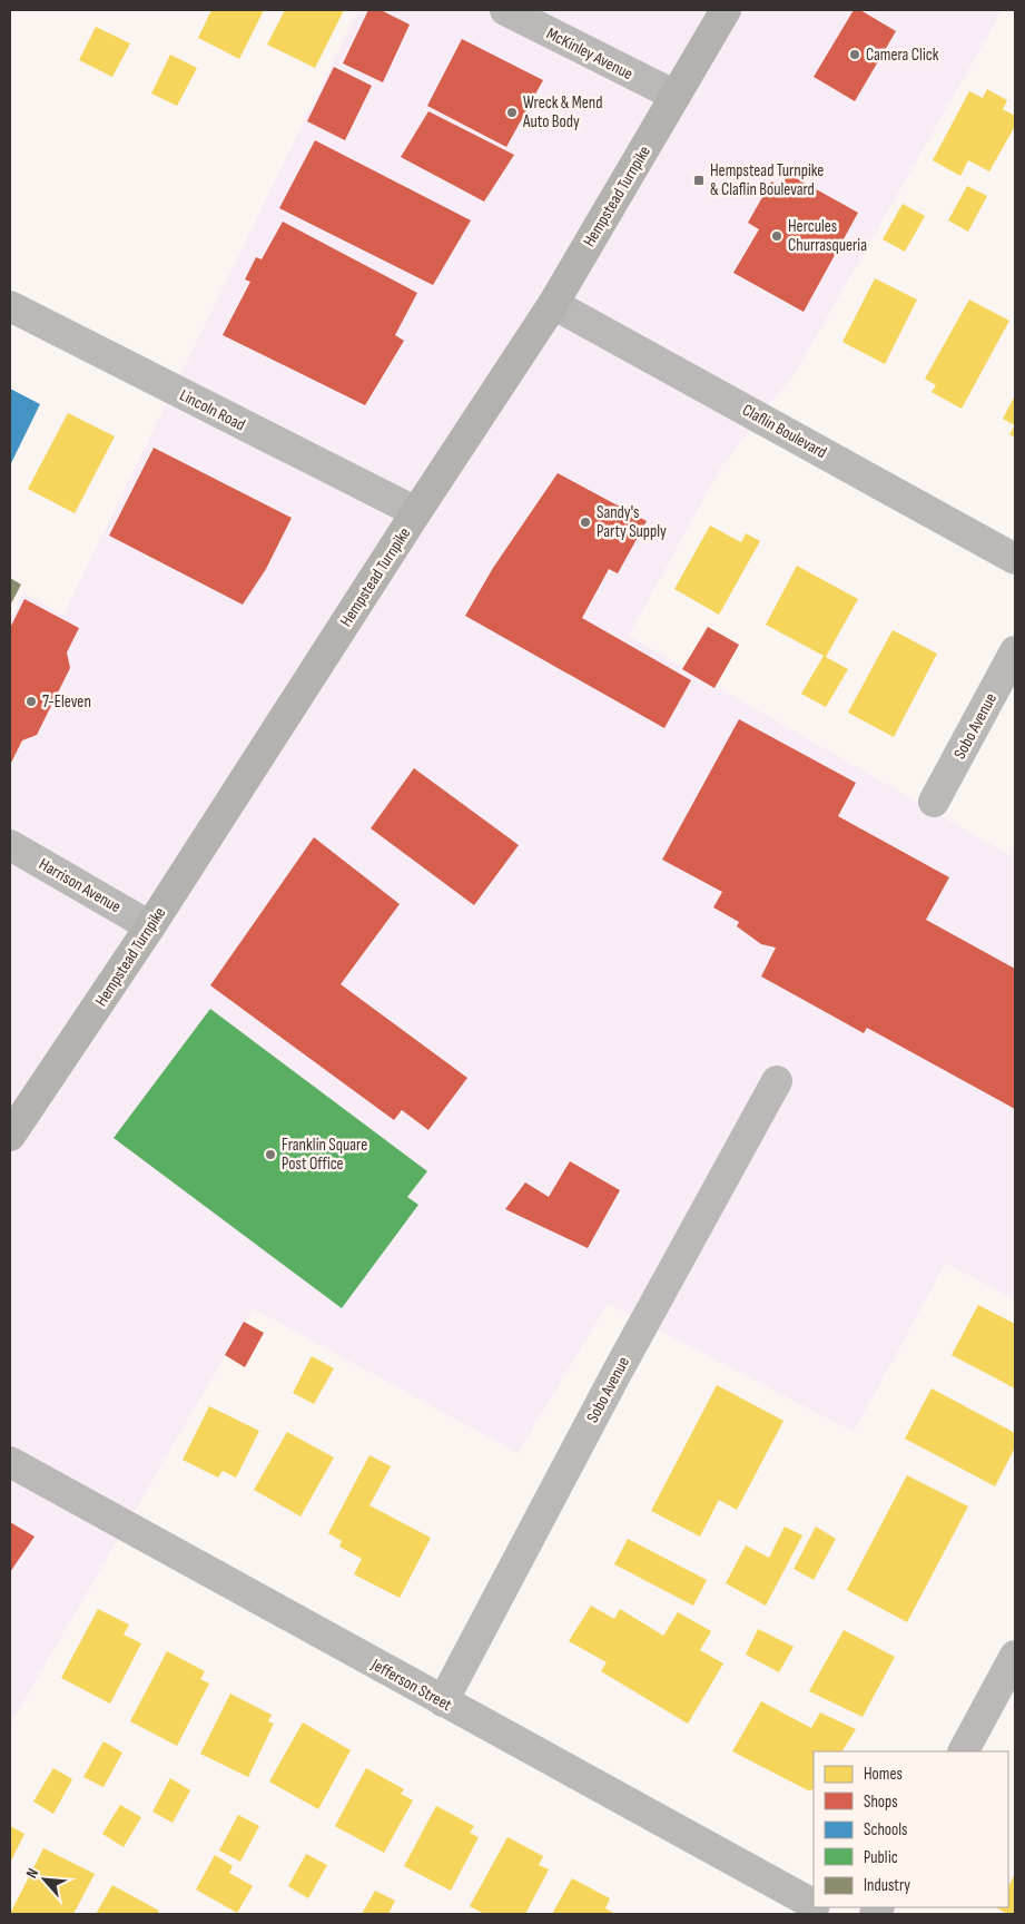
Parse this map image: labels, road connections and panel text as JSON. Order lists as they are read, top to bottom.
{
  "streets": {
    "main road": ["Hempstead Turnpike"],
    "street": [
      "McKinley Avenue",
      "Lincoln Road",
      "Claflin Boulevard",
      "Sobo Avenue",
      "Harrison Avenue",
      "Jefferson Street"
    ]
  },
  "crossings": [
    ["McKinley Avenue", "Hempstead Turnpike"],
    ["Hempstead Turnpike", "Lincoln Road"],
    ["Hempstead Turnpike", "Claflin Boulevard"],
    ["Hempstead Turnpike", "Harrison Avenue"],
    ["Sobo Avenue", "Jefferson Street"]
  ],
  "places": {
    "other": [
      "Camera Click",
      "Wreck & Mend Auto Body",
      "Hercules Churrasqueria",
      "Sandy's Party Supply",
      "7-Eleven",
      "Franklin Square Post Office"
    ],
    "transit": ["Hempstead Turnpike & Claflin Boulevard"]
  },
  "legend": [
    "Homes",
    "Shops",
    "Schools",
    "Public",
    "Industry"
  ],
  "north": "top left"
}
